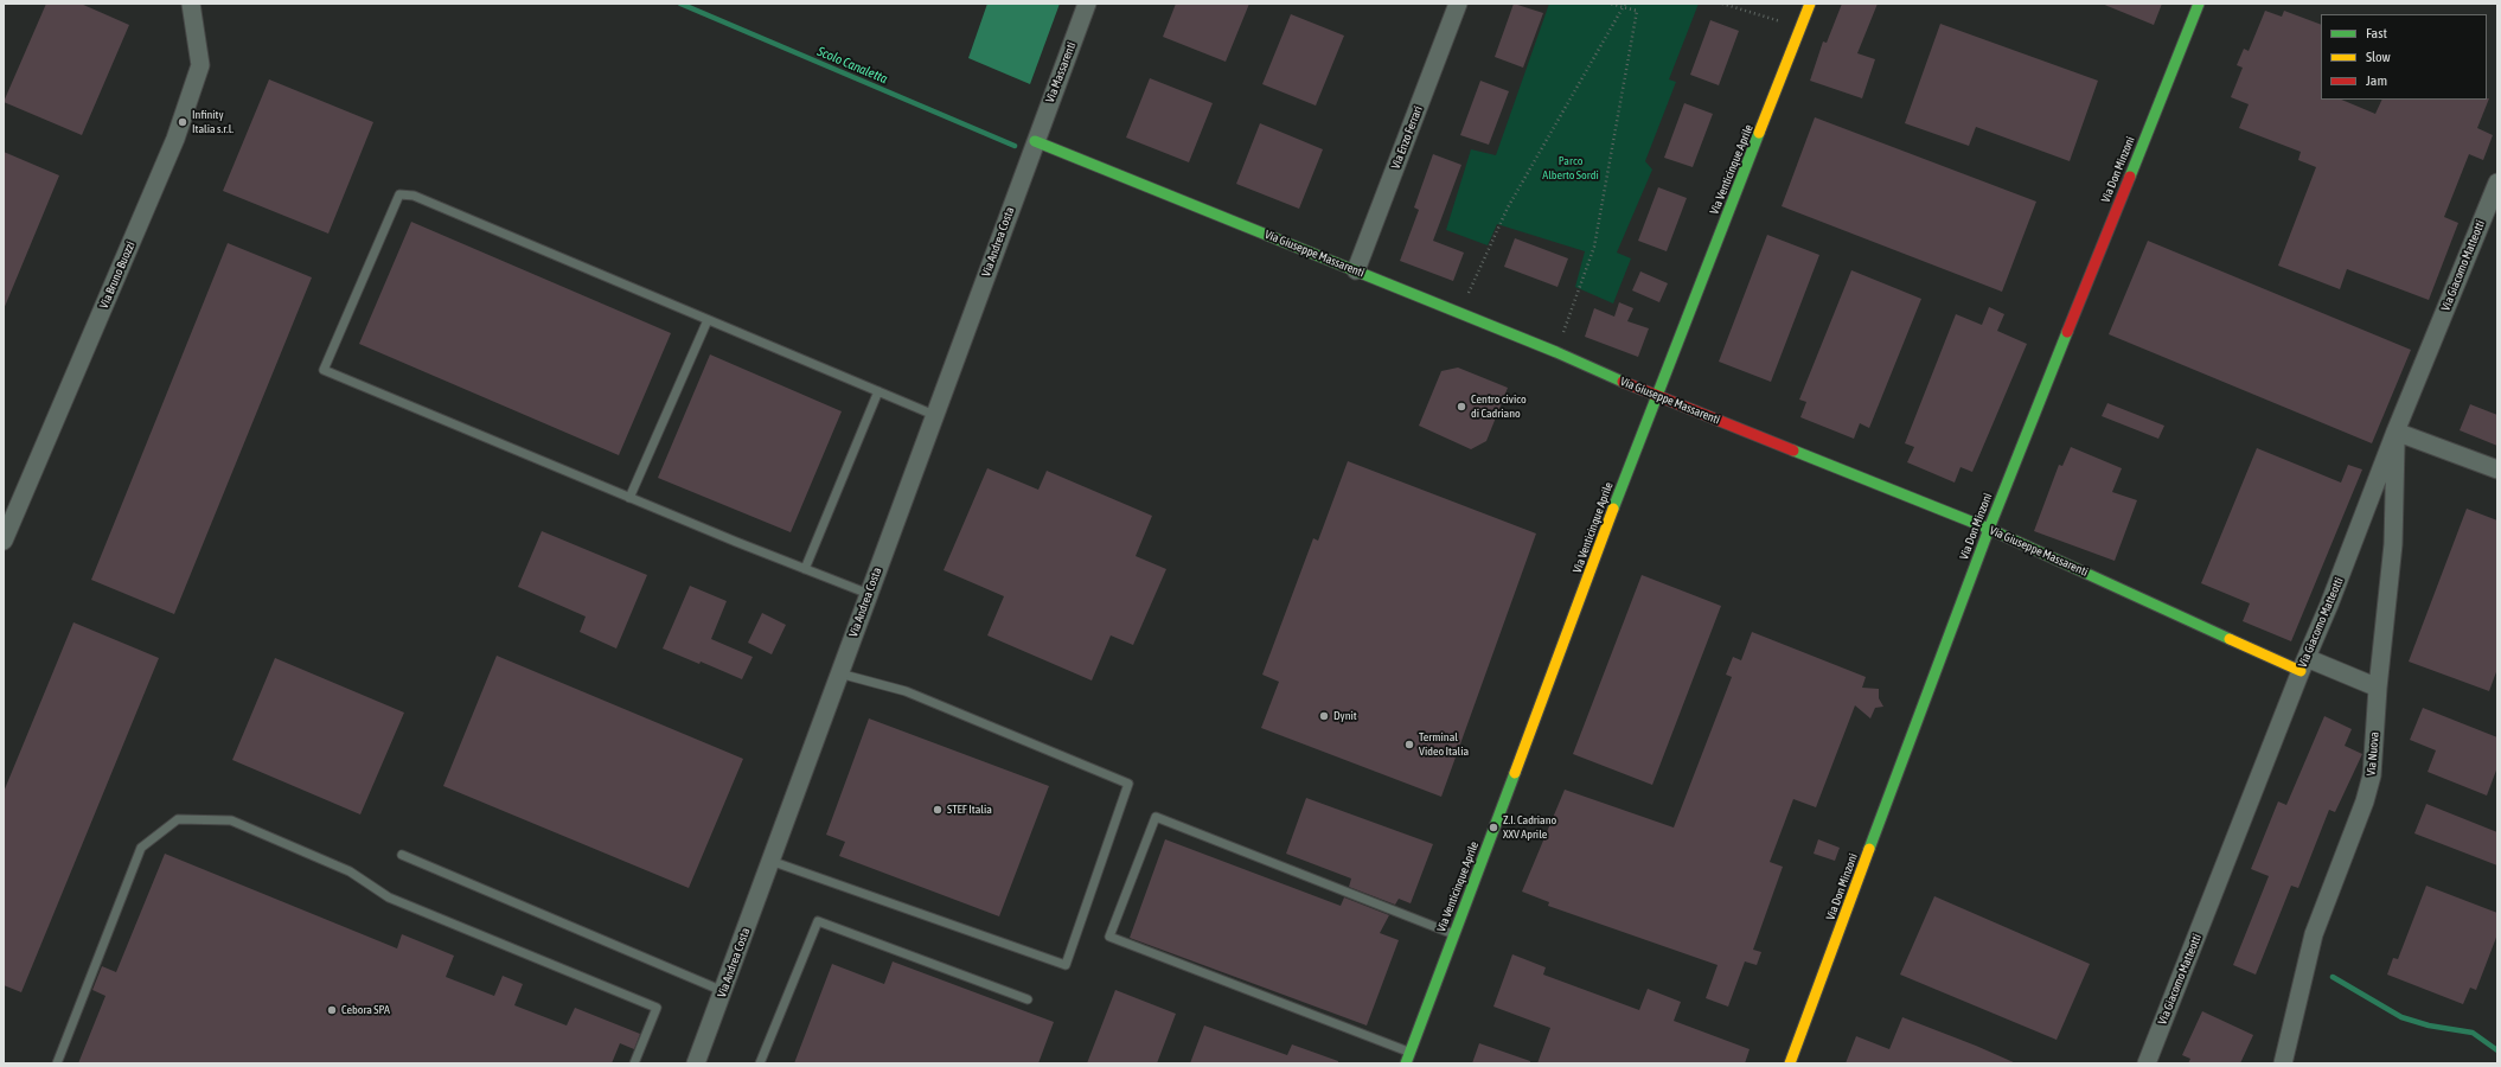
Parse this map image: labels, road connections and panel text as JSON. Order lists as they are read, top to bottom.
{
  "streets": {
    "street": [
      "Via Massarenti",
      "Via Enzo Ferrari",
      "Via Venticinque Aprile",
      "Via Don Minzoni",
      "Via Andrea Costa",
      "Via Giuseppe Massarenti",
      "Via Giacomo Matteotti",
      "Via Bruno Buozzi",
      "Via Nuova"
    ]
  },
  "crossings": [
    ["Via Massarenti", "Via Andrea Costa"],
    ["Via Massarenti", "Via Giuseppe Massarenti"],
    ["Via Enzo Ferrari", "Via Giuseppe Massarenti"],
    ["Via Venticinque Aprile", "Via Giuseppe Massarenti"],
    ["Via Don Minzoni", "Via Giuseppe Massarenti"],
    ["Via Andrea Costa", "Via Giuseppe Massarenti"],
    ["Via Giuseppe Massarenti", "Via Giacomo Matteotti"],
    ["Via Giuseppe Massarenti", "Via Nuova"],
    ["Via Giacomo Matteotti", "Via Nuova"]
  ],
  "water": ["Scolo Canaletta"],
  "parks": ["Parco Alberto Sordi"],
  "places": [
    "Infinity Italia s.r.l.",
    "Centro civico di Cadriano",
    "Dynit",
    "Terminal Video Italia",
    "STEF Italia",
    "Z.I. Cadriano XXV Aprile",
    "Cebora SPA"
  ],
  "legend": ["Fast", "Slow", "Jam"]
}
